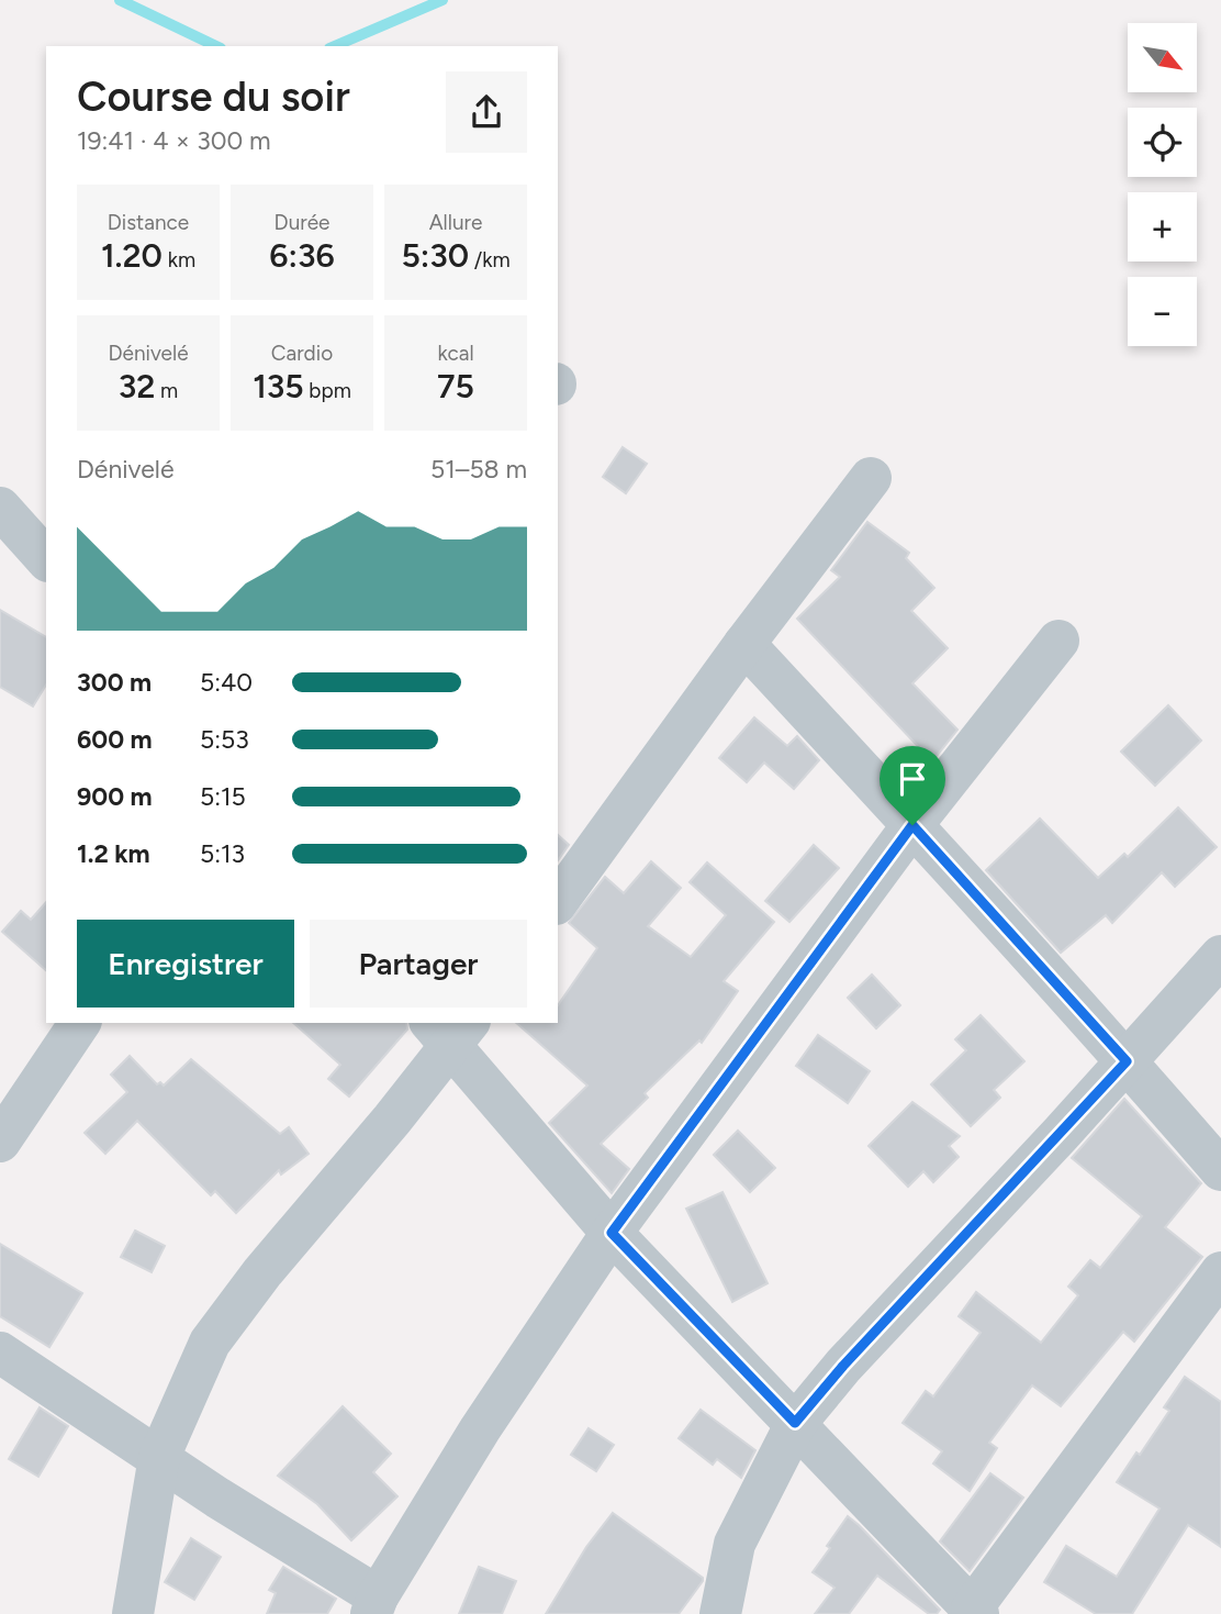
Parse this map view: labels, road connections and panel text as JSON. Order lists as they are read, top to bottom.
{
  "north": "bottom right",
  "page": {
    "map_buttons": ["+", "−"],
    "heading": ["Course du soir", "19:41 · 4 × 300 m"],
    "stats": [
      ["Distance", "1.20 km"],
      ["Durée", "6:36"],
      ["Allure", "5:30 /km"],
      ["Dénivelé", "32 m"],
      ["Cardio", "135 bpm"],
      ["kcal", "75"]
    ],
    "chart": ["Dénivelé", "51–58 m"],
    "list": [
      {
        "name": "300 m",
        "note": "5:40"
      },
      {
        "name": "600 m",
        "note": "5:53"
      },
      {
        "name": "900 m",
        "note": "5:15"
      },
      {
        "name": "1.2 km",
        "note": "5:13"
      }
    ],
    "buttons": ["Enregistrer", "Partager"]
  }
}
